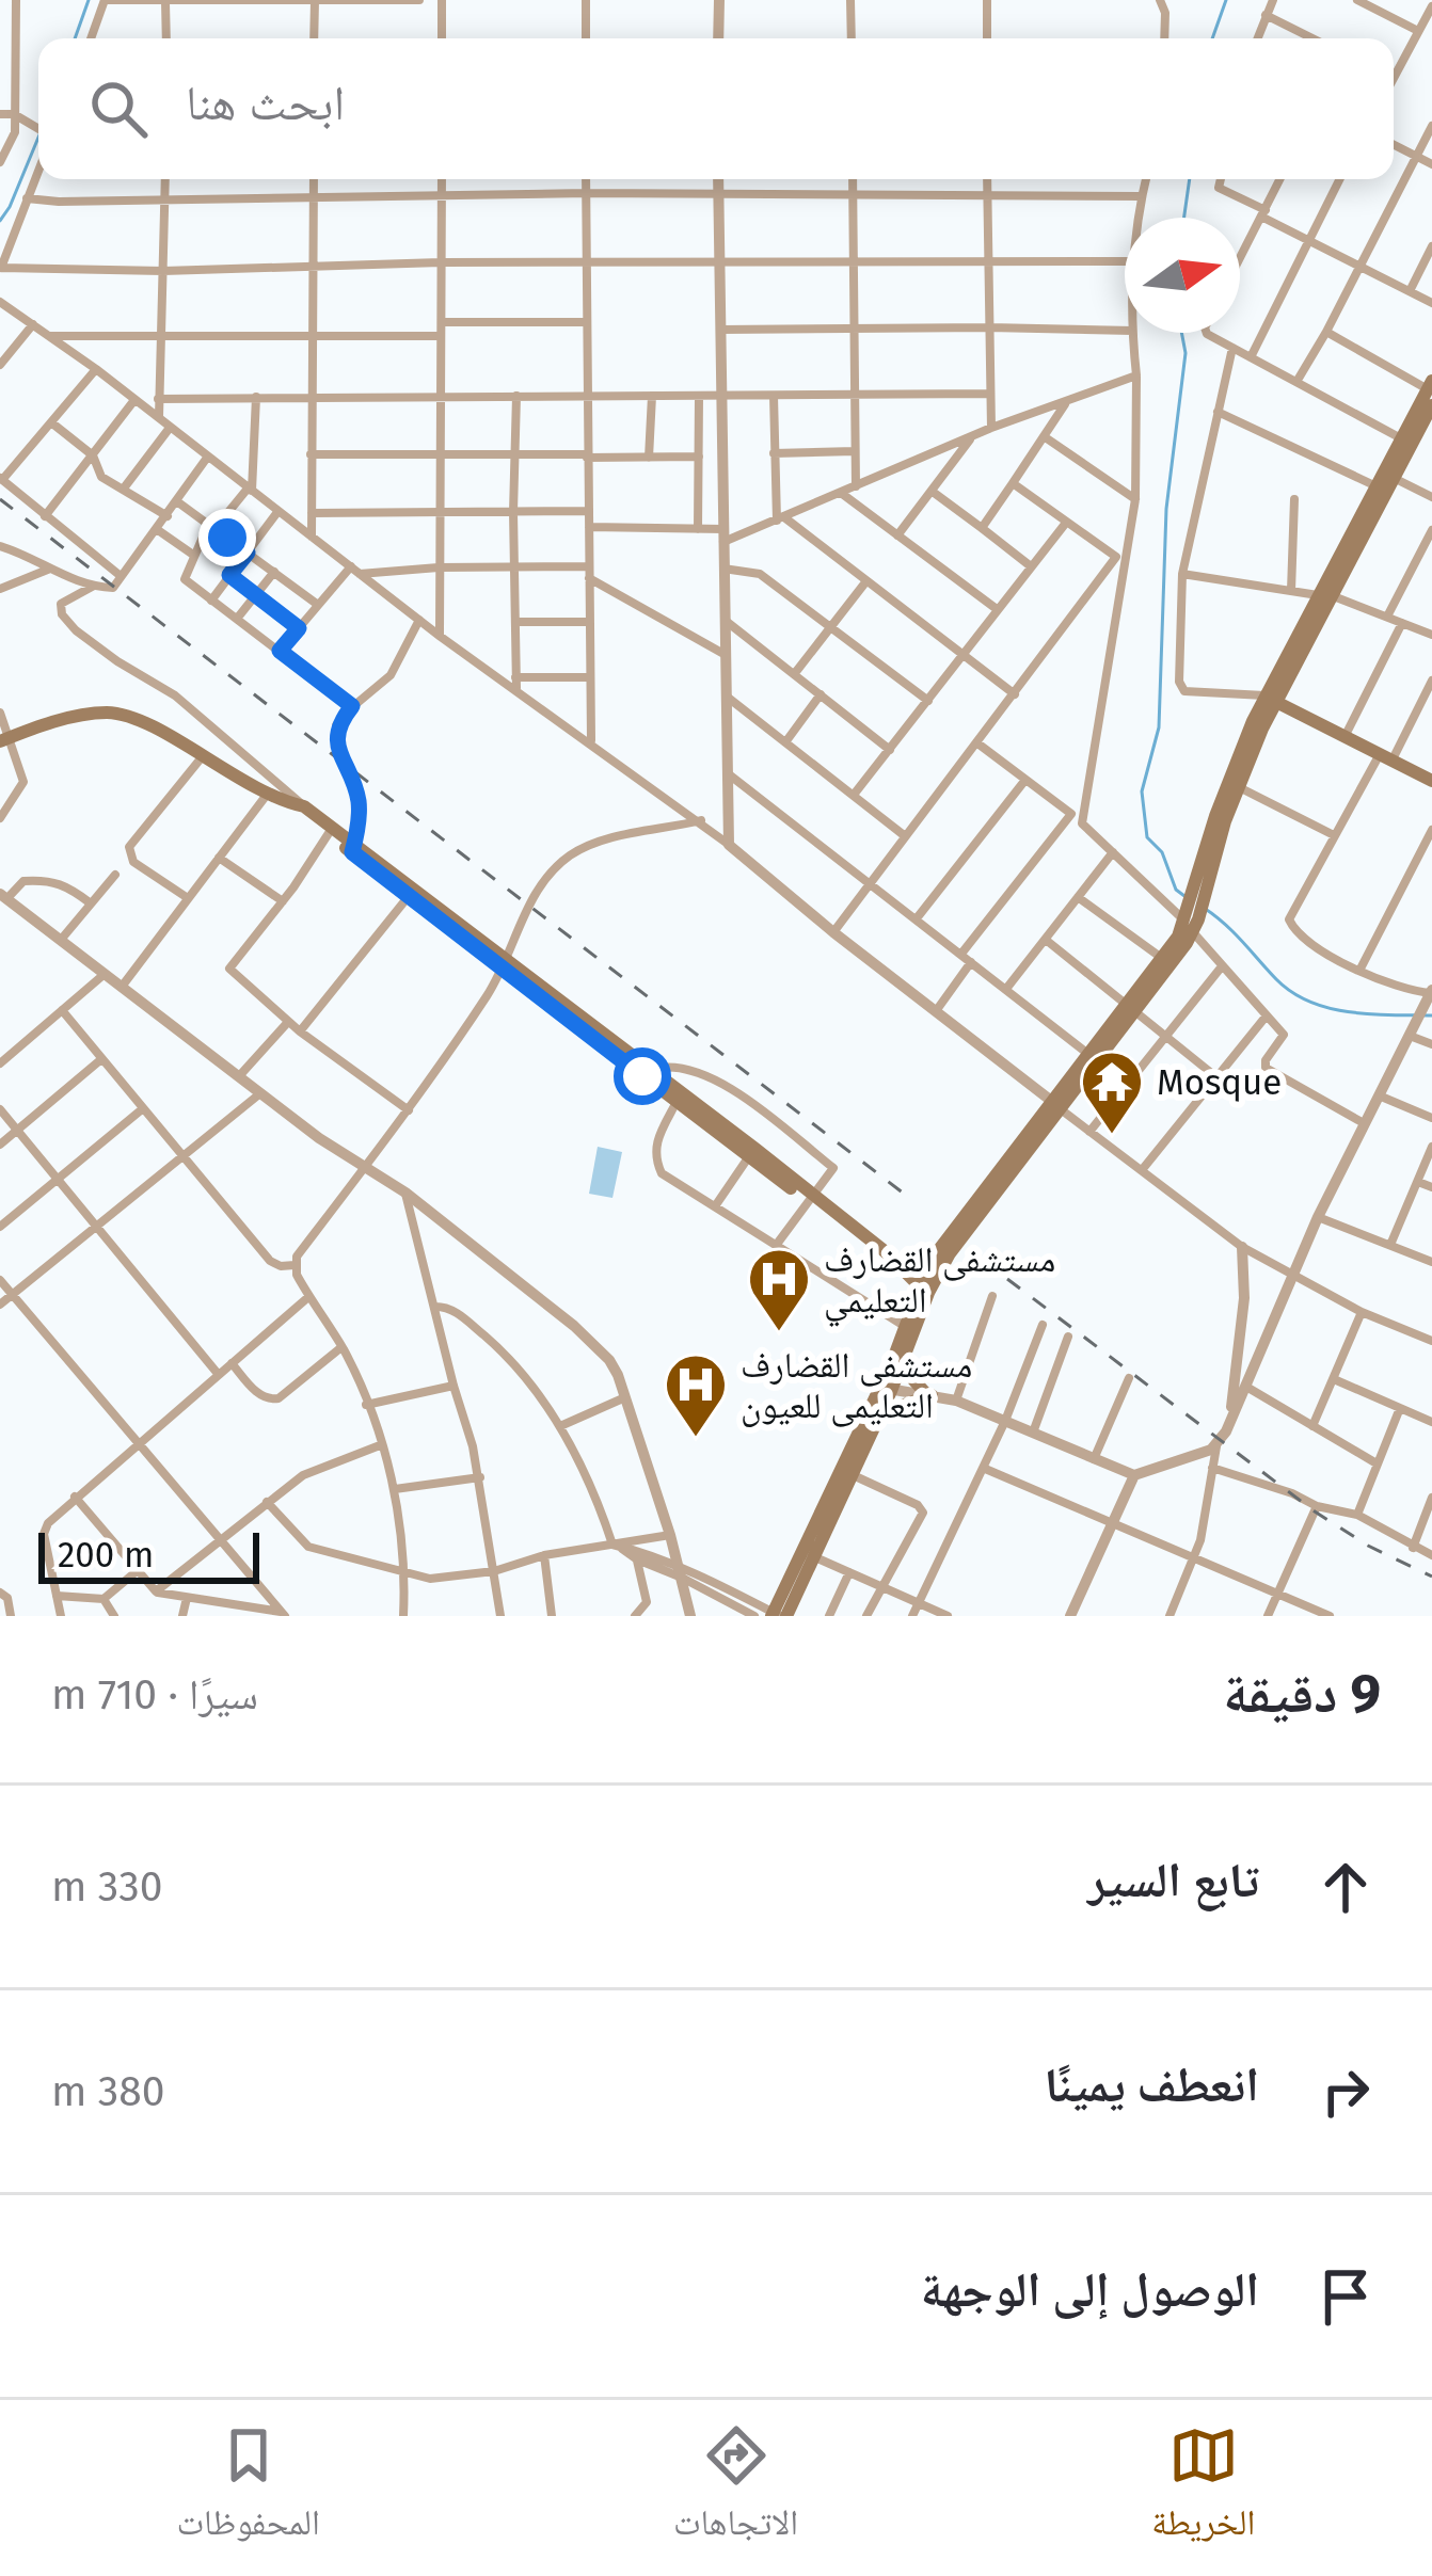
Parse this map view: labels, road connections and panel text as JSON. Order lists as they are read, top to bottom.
{
  "places": {
    "temple": ["Mosque"],
    "hospital": ["مستشفى القضارف التعليمي", "مستشفى القضارف التعليمى للعيون"]
  },
  "scale_bar": "200 m",
  "north": "right",
  "page": {
    "search": "ابحث هنا",
    "scale": "200 m",
    "heading": ["9 دقيقة", "سيرًا · 710 m"],
    "list": [
      ["تابع السير", "330 m"],
      ["انعطف يمينًا", "380 m"],
      "الوصول إلى الوجهة"
    ],
    "nav": ["الخريطة", "الاتجاهات", "المحفوظات"]
  }
}
